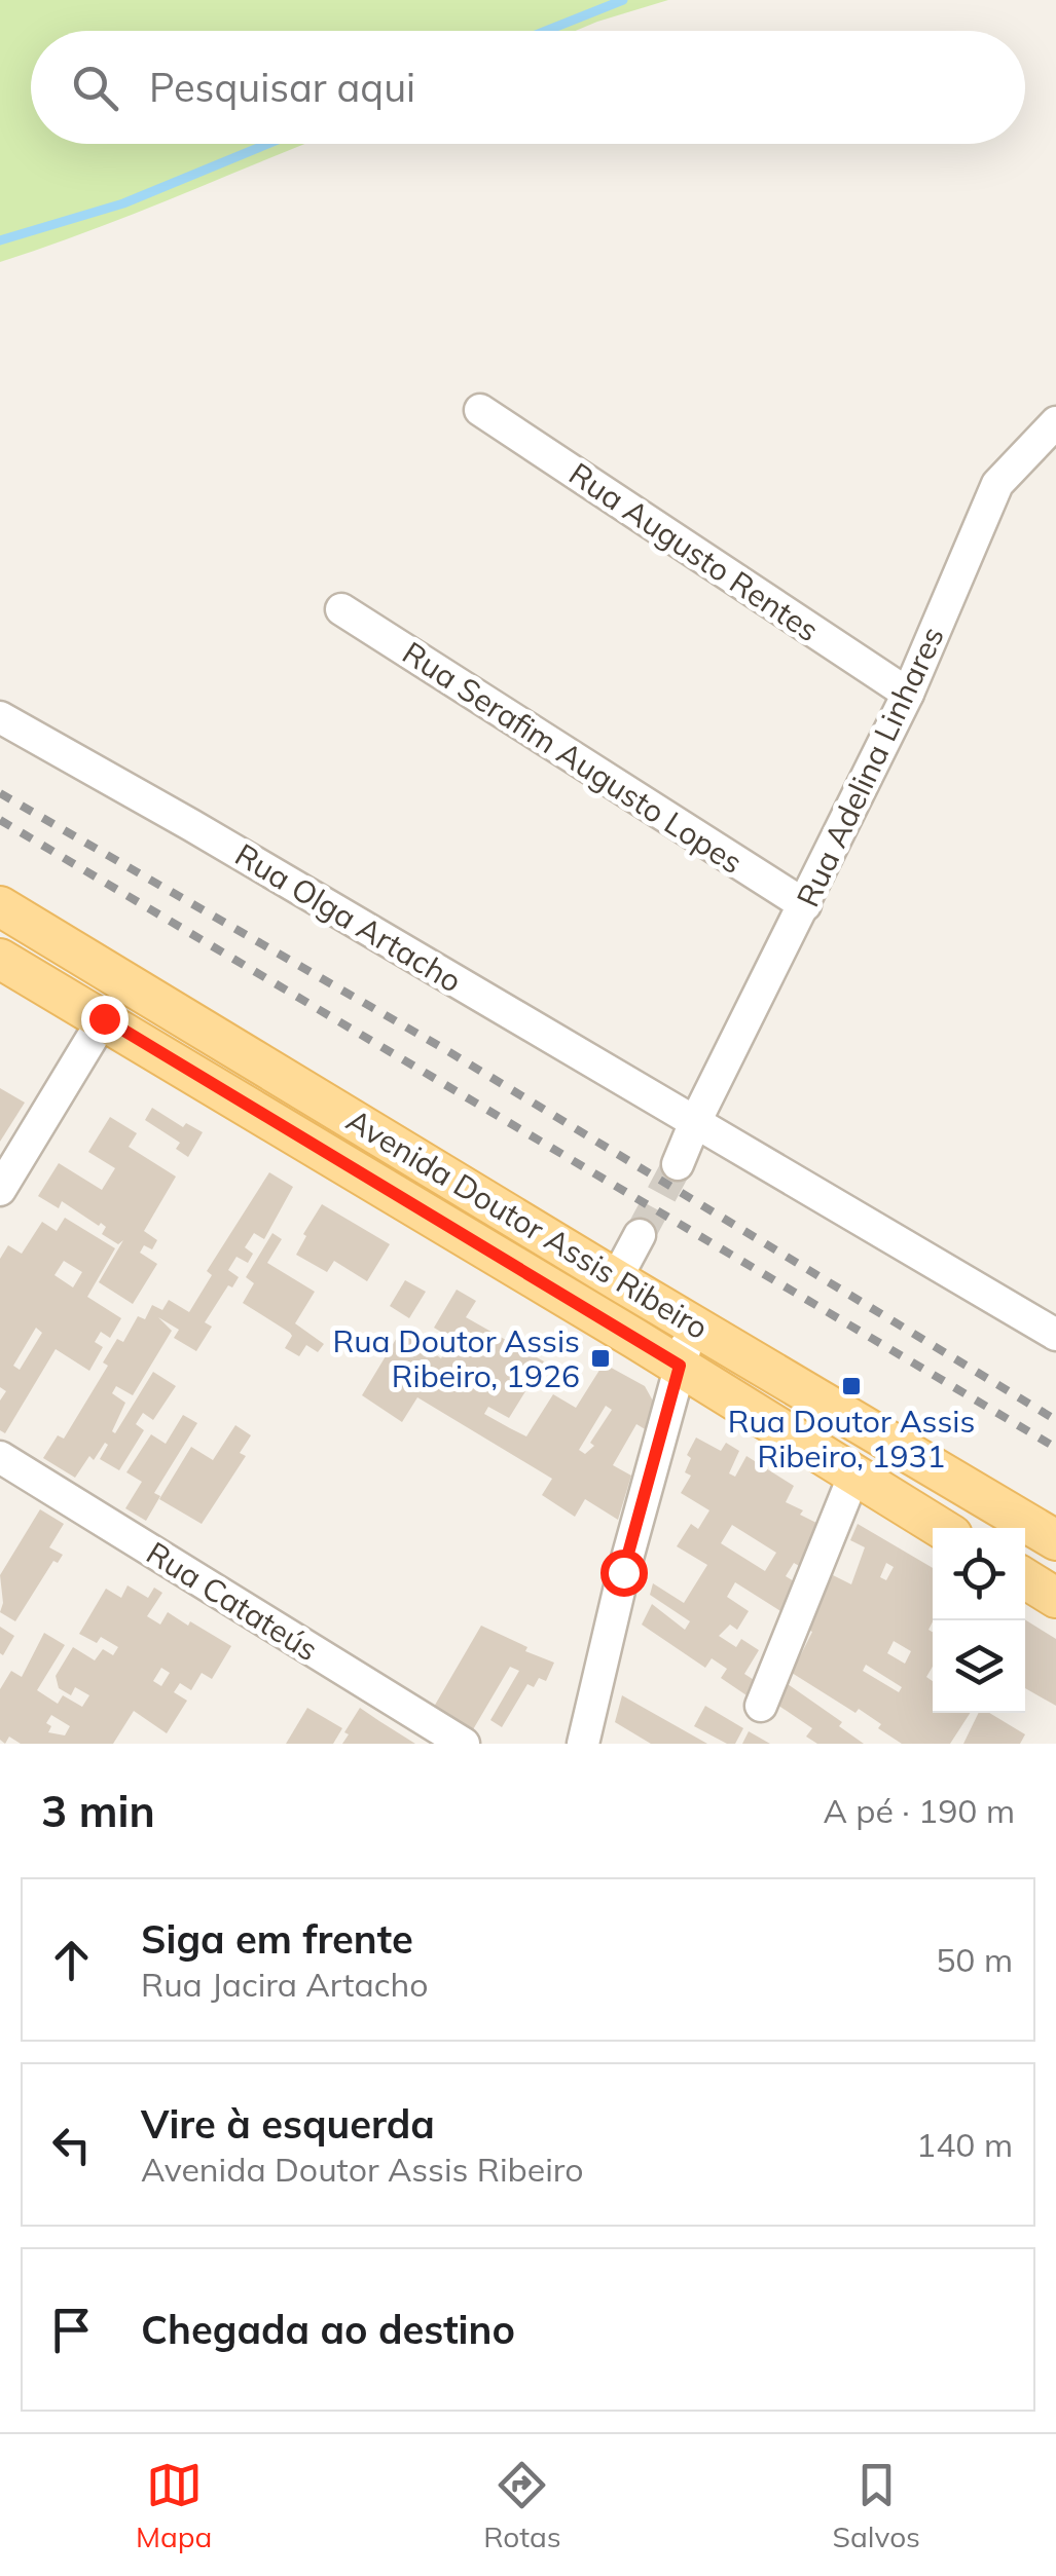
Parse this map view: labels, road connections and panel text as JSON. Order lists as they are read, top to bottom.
{
  "streets": {
    "main road": ["Avenida Doutor Assis Ribeiro"],
    "street": [
      "Rua Augusto Rentes",
      "Rua Serafim Augusto Lopes",
      "Rua Adelina Linhares",
      "Rua Olga Artacho",
      "Rua Catateús"
    ]
  },
  "crossings": [
    ["Rua Augusto Rentes", "Rua Adelina Linhares"],
    ["Rua Serafim Augusto Lopes", "Rua Adelina Linhares"],
    ["Rua Adelina Linhares", "Rua Olga Artacho"]
  ],
  "places": {
    "transit": ["Rua Doutor Assis Ribeiro, 1926", "Rua Doutor Assis Ribeiro, 1931"]
  },
  "page": {
    "search": "Pesquisar aqui",
    "heading": ["3 min", "A pé · 190 m"],
    "list": [
      ["Siga em frente", "Rua Jacira Artacho", "50 m"],
      ["Vire à esquerda", "Avenida Doutor Assis Ribeiro", "140 m"],
      "Chegada ao destino"
    ],
    "nav": ["Mapa", "Rotas", "Salvos"]
  }
}
